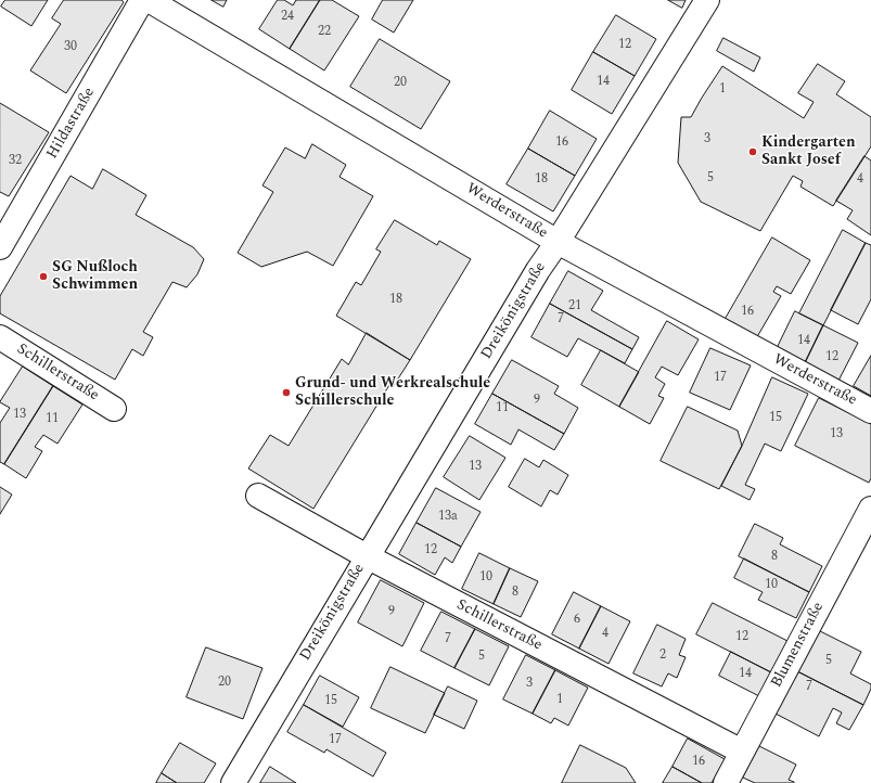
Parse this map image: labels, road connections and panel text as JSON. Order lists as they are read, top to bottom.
{
  "streets": {
    "street": [
      "Hildastraße",
      "Werderstraße",
      "Dreikönigstraße",
      "Schillerstraße",
      "Blumenstraße"
    ]
  },
  "crossings": [
    ["Werderstraße", "Dreikönigstraße"],
    ["Dreikönigstraße", "Schillerstraße"],
    ["Schillerstraße", "Blumenstraße"]
  ],
  "places": ["Kindergarten Sankt Josef", "SG Nußloch Schwimmen", "Grund- und Werkrealschule Schillerschule"],
  "house_numbers": [
    "24",
    "22",
    "12",
    "30",
    "14",
    "20",
    "1",
    "3",
    "16",
    "32",
    "5",
    "18",
    "4",
    "18",
    "21",
    "16",
    "7",
    "14",
    "12",
    "17",
    "9",
    "11",
    "13",
    "15",
    "11",
    "13",
    "13",
    "13a",
    "12",
    "8",
    "10",
    "10",
    "8",
    "9",
    "6",
    "4",
    "12",
    "7",
    "2",
    "5",
    "5",
    "14",
    "20",
    "3",
    "7",
    "1",
    "15",
    "17",
    "16"
  ]
}
